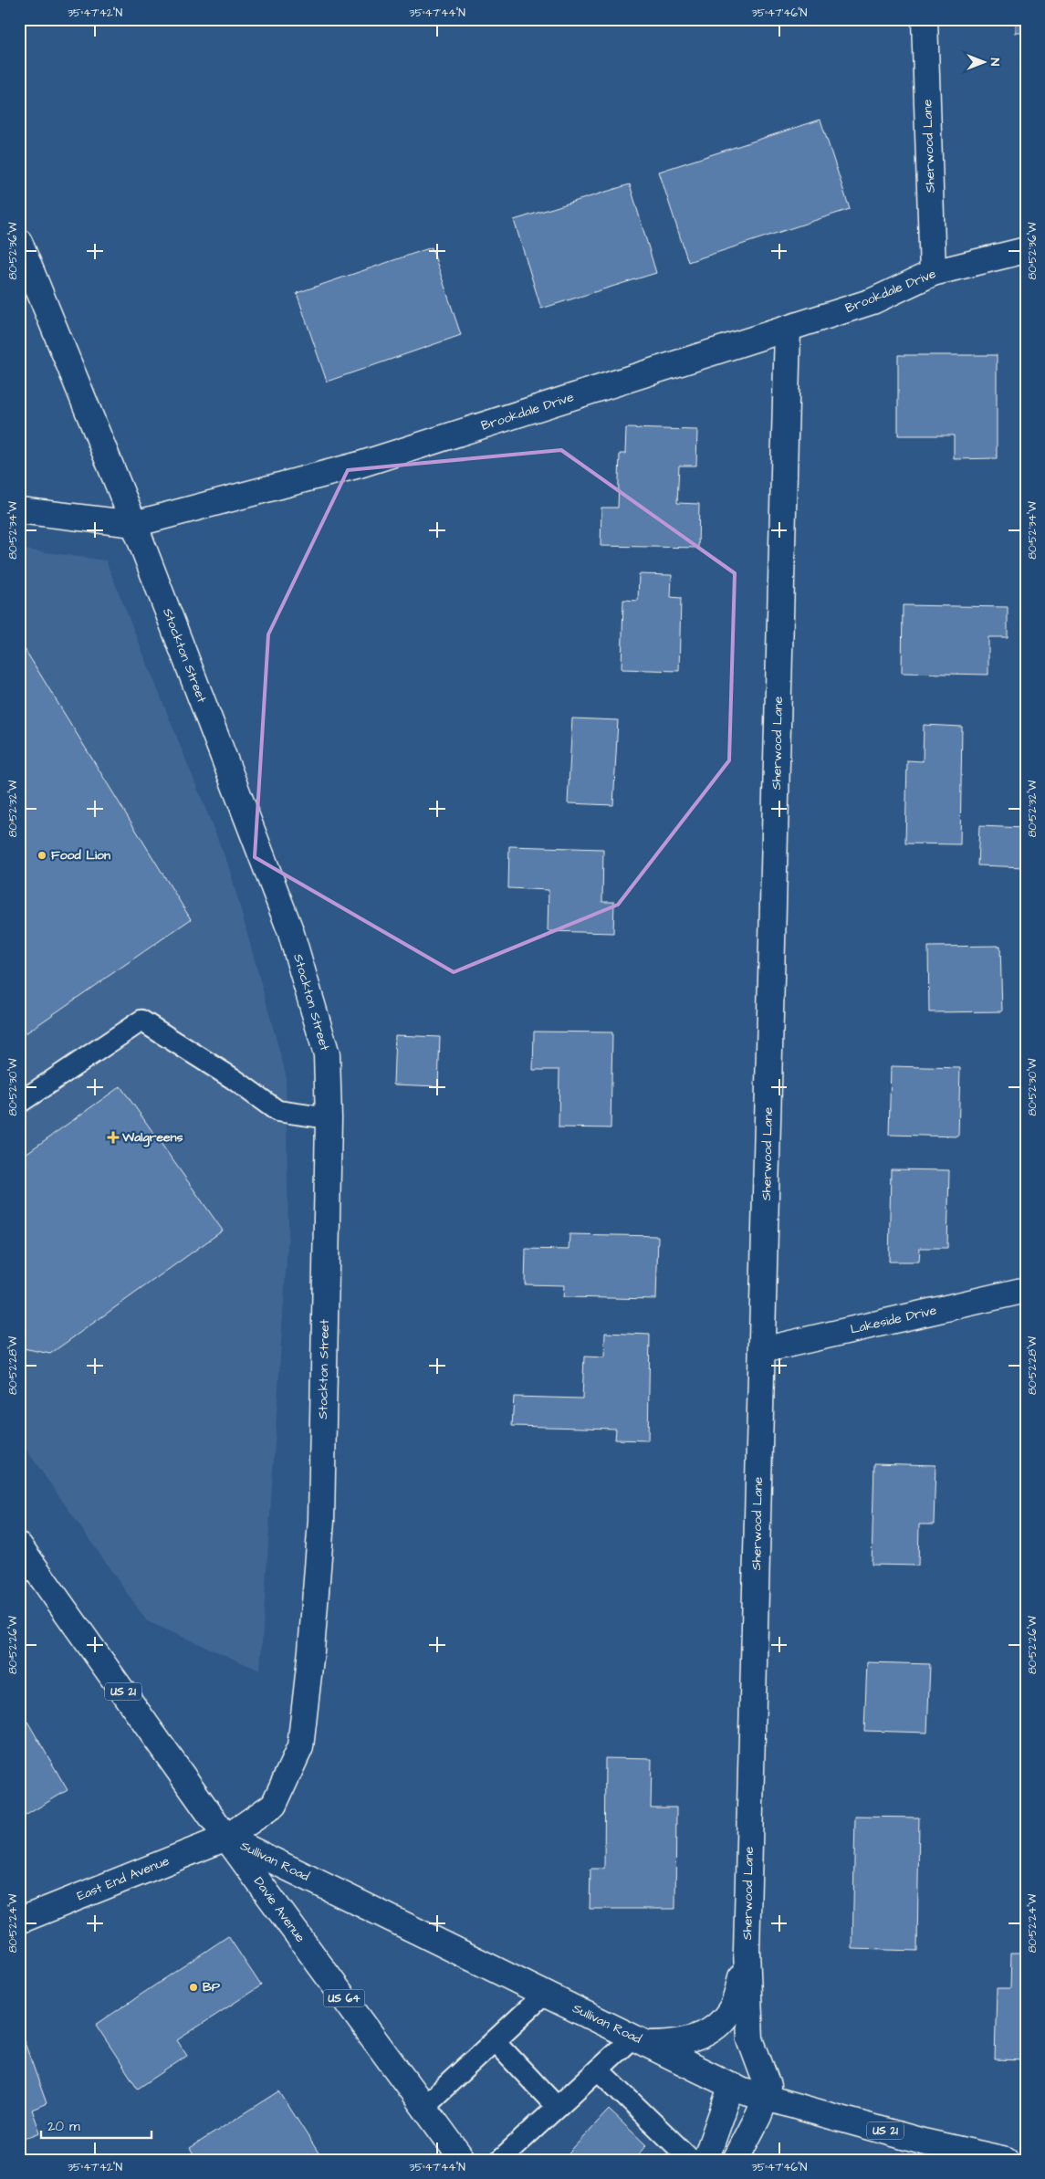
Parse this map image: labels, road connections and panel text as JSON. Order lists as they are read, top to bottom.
{
  "streets": {
    "street": [
      "Sherwood Lane",
      "Brookdale Drive",
      "Stockton Street",
      "Lakeside Drive",
      "US 21",
      "Sullivan Road",
      "East End Avenue",
      "Davie Avenue",
      "US 64"
    ]
  },
  "crossings": [
    ["Sherwood Lane", "Brookdale Drive"],
    ["Sherwood Lane", "Lakeside Drive"],
    ["Sherwood Lane", "Sullivan Road"],
    ["Brookdale Drive", "Stockton Street"],
    ["Stockton Street", "Sullivan Road"],
    ["Stockton Street", "East End Avenue"],
    ["Stockton Street", "Davie Avenue"],
    ["Sullivan Road", "East End Avenue"],
    ["Sullivan Road", "Davie Avenue"],
    ["East End Avenue", "Davie Avenue"]
  ],
  "places": {
    "other": ["Food Lion", "BP"],
    "health": ["Walgreens"]
  },
  "scale_bar": "20 m",
  "north": "right",
  "coordinates": [
    "35°47'42\"N",
    "35°47'44\"N",
    "35°47'46\"N",
    "80°52'36\"W",
    "80°52'34\"W",
    "80°52'32\"W",
    "80°52'30\"W",
    "80°52'28\"W",
    "80°52'26\"W",
    "80°52'24\"W"
  ]
}
